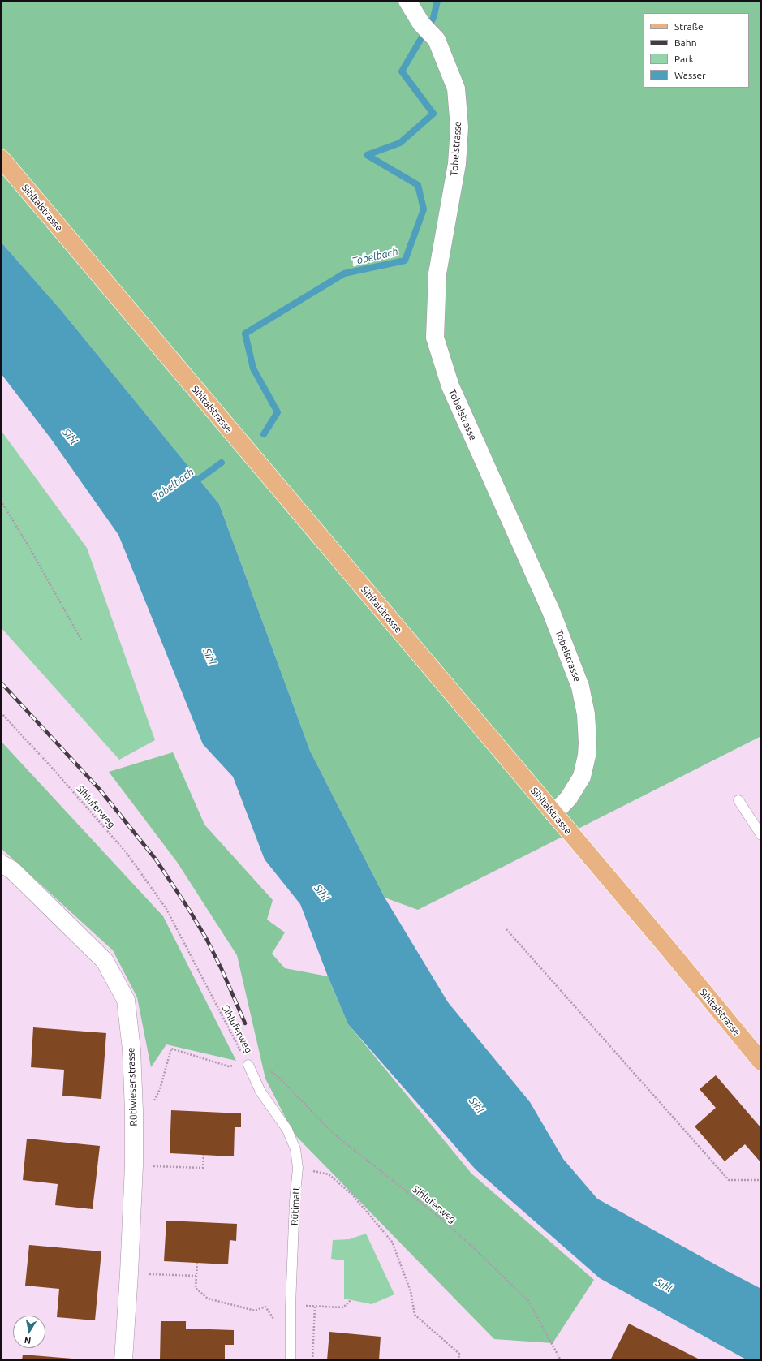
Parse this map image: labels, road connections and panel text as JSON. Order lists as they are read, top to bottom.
{
  "streets": {
    "main road": ["Sihltalstrasse"],
    "street": ["Tobelstrasse", "Rütiwiesenstrasse"],
    "lane": ["Rütimatt"],
    "path": ["Sihluferweg"]
  },
  "crossings": [
    ["Tobelstrasse", "Sihltalstrasse"],
    ["Sihluferweg", "Rütimatt"]
  ],
  "water": ["Tobelbach", "Sihl"],
  "legend": [
    "Straße",
    "Bahn",
    "Park",
    "Wasser"
  ],
  "north": "bottom"
}
